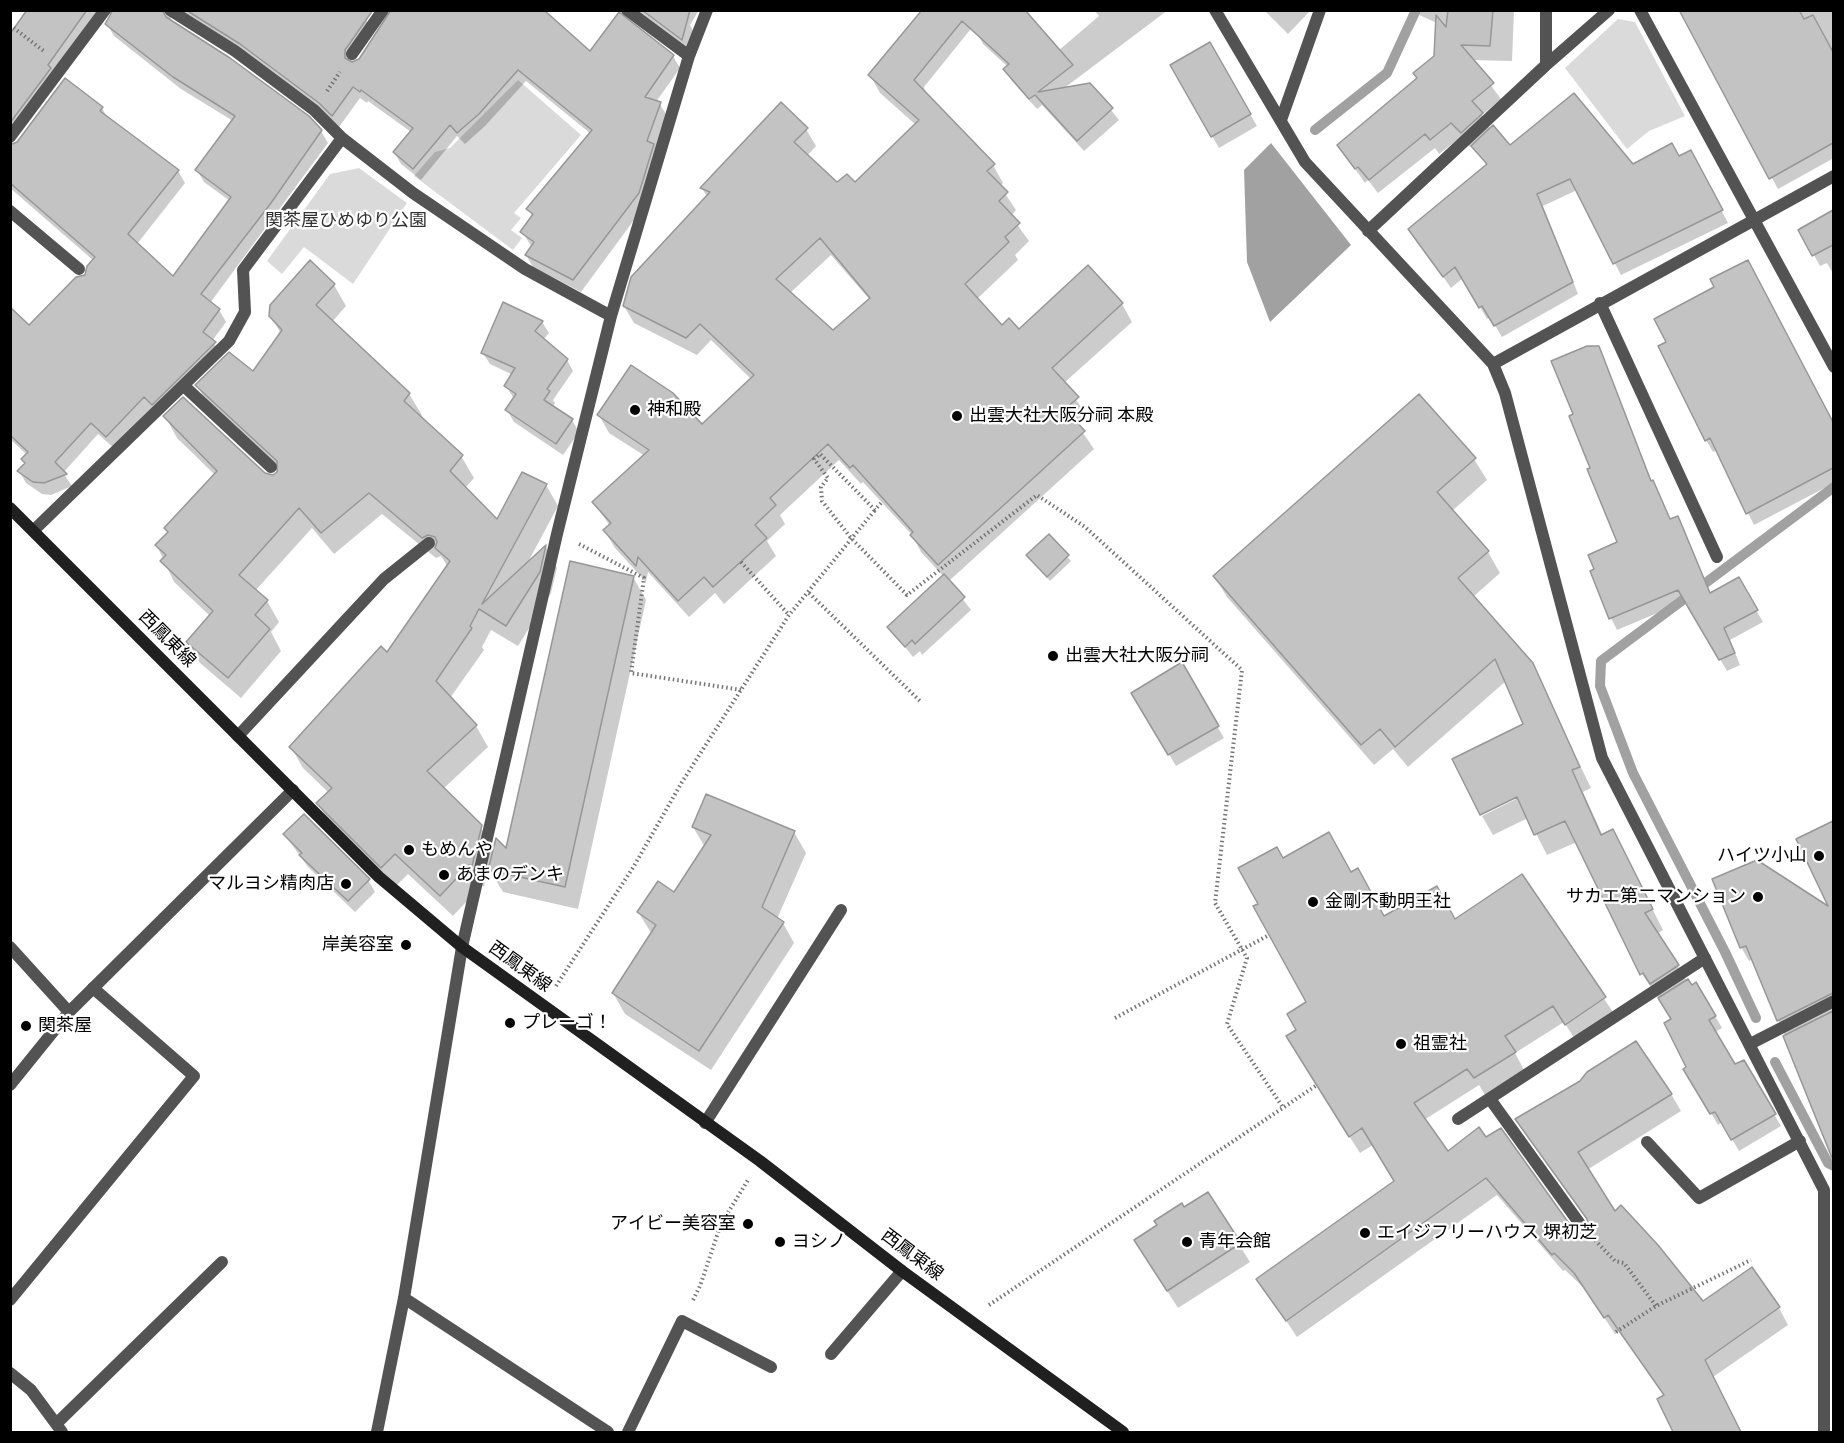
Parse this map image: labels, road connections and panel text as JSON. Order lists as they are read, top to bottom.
{
  "streets": {
    "main road": ["西鳳東線"]
  },
  "parks": ["関茶屋ひめゆり公園"],
  "places": [
    "神和殿",
    "出雲大社大阪分祠 本殿",
    "出雲大社大阪分祠",
    "もめんや",
    "ハイツ小山",
    "あまのデンキ",
    "マルヨシ精肉店",
    "サカエ第二マンション",
    "金剛不動明王社",
    "岸美容室",
    "プレーゴ！",
    "関茶屋",
    "祖霊社",
    "アイビー美容室",
    "エイジフリーハウス 堺初芝",
    "ヨシノ",
    "青年会館"
  ]
}
